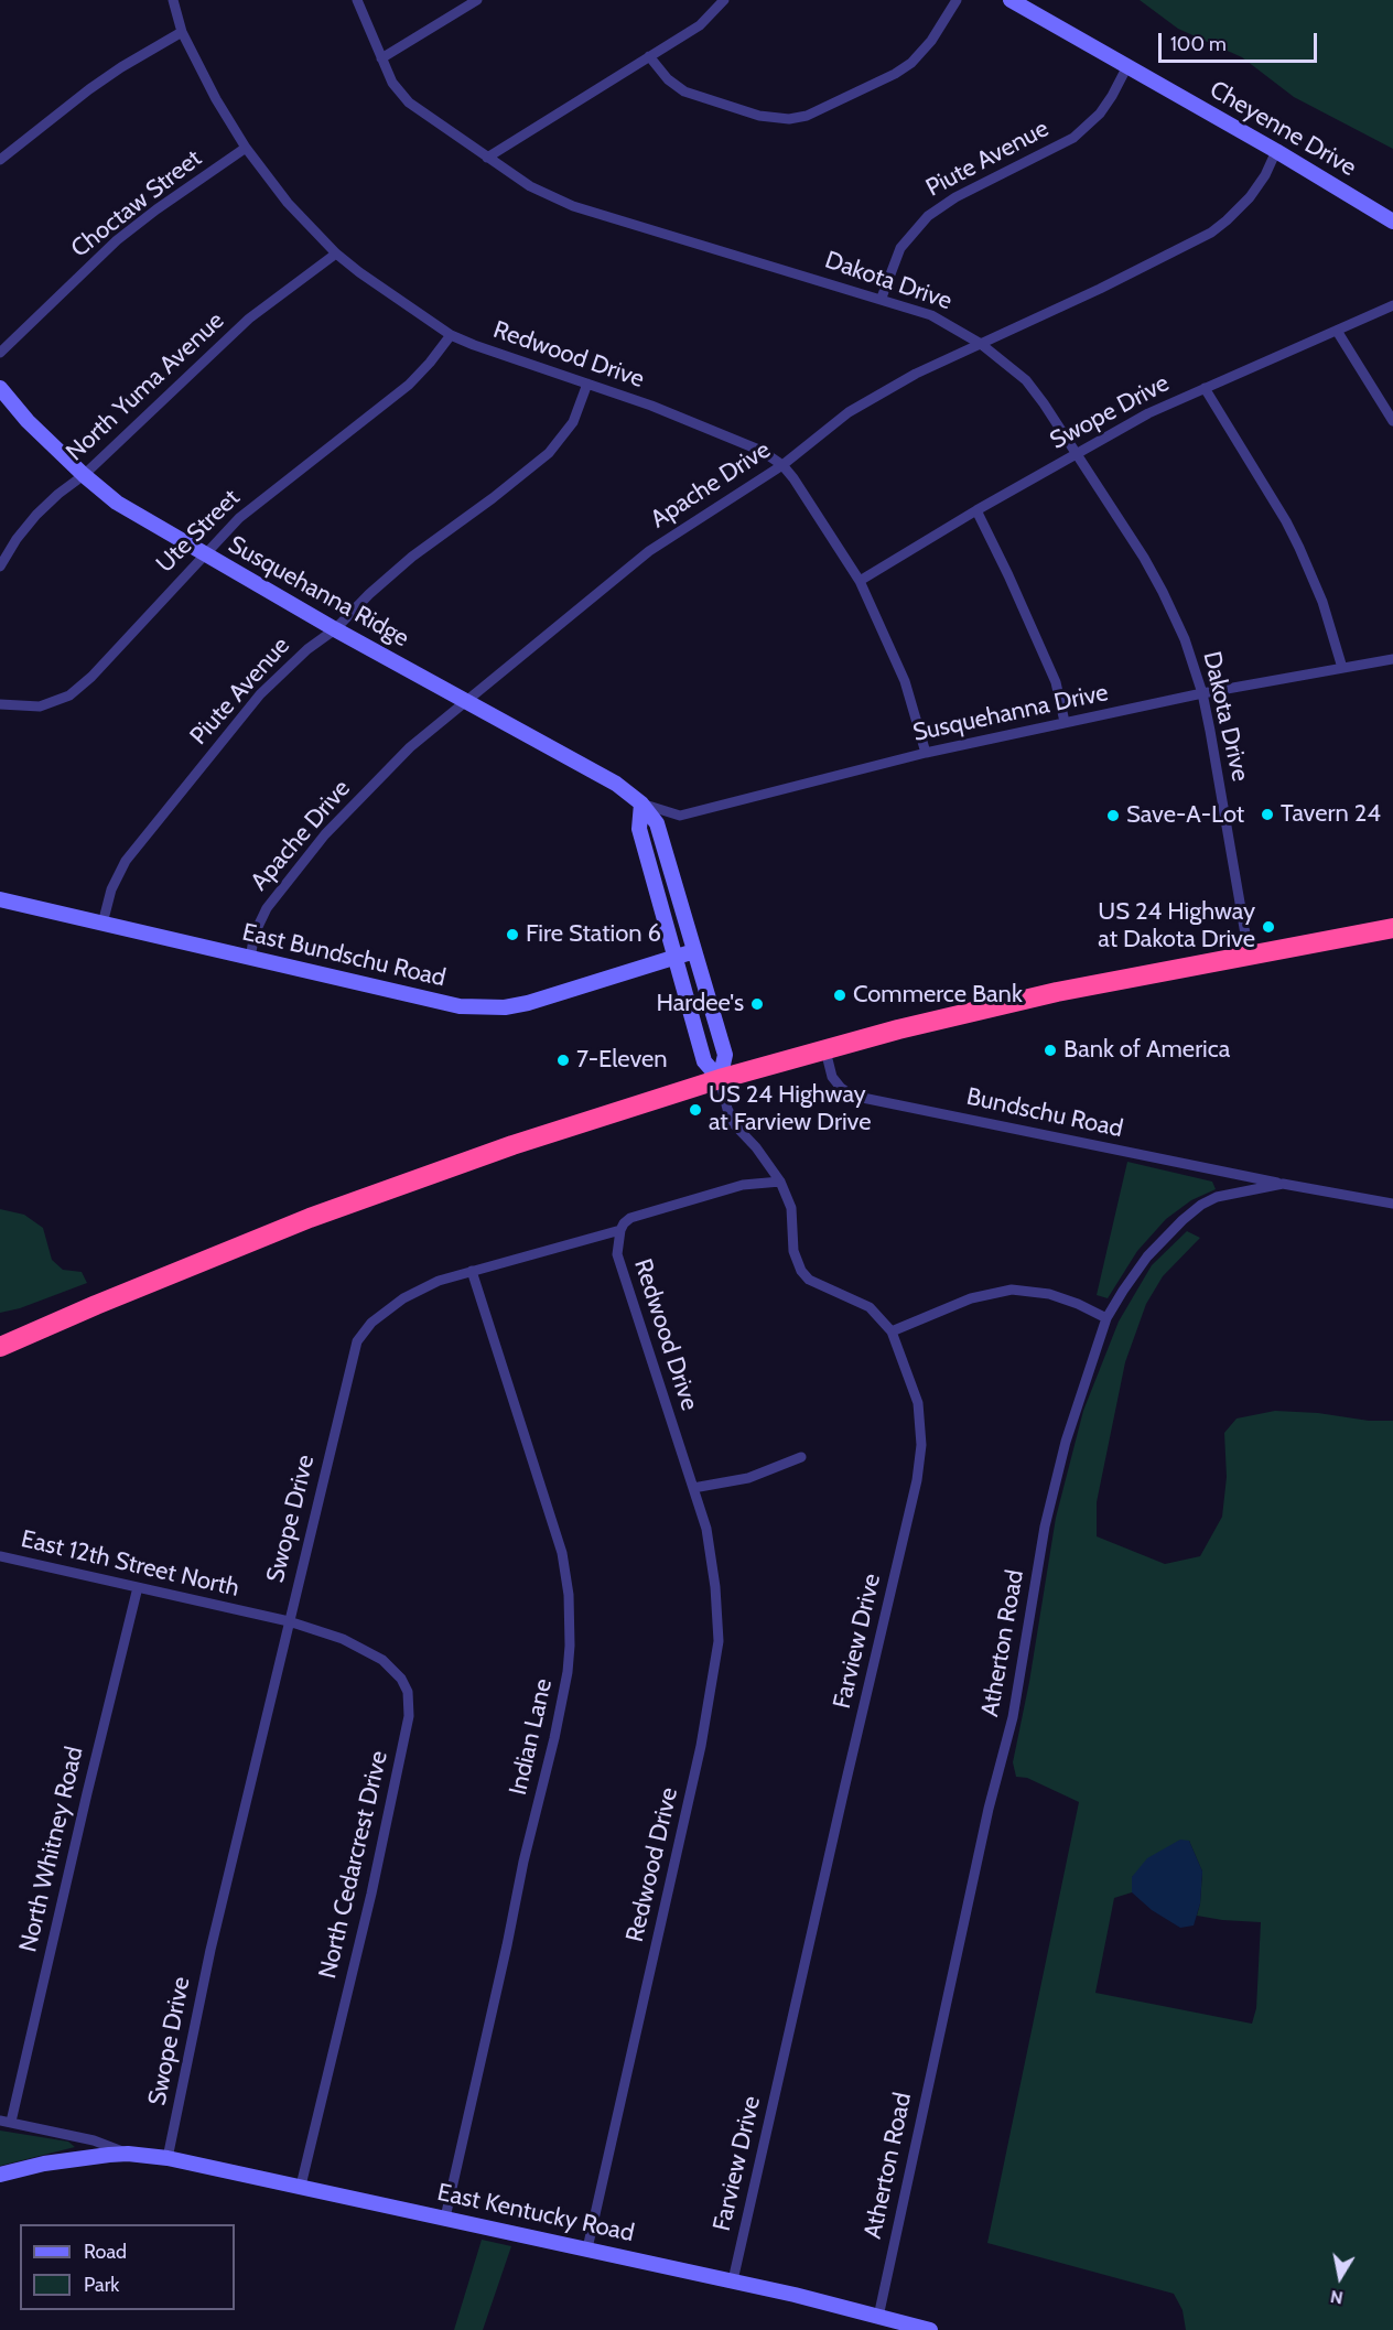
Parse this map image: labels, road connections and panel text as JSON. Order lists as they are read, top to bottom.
{
  "streets": {
    "street": [
      "Cheyenne Drive",
      "Piute Avenue",
      "Choctaw Street",
      "Dakota Drive",
      "Redwood Drive",
      "North Yuma Avenue",
      "Swope Drive",
      "Apache Drive",
      "Ute Street",
      "Susquehanna Ridge",
      "Susquehanna Drive",
      "East Bundschu Road",
      "Bundschu Road",
      "East 12th Street North",
      "Farview Drive",
      "Atherton Road",
      "Indian Lane",
      "North Whitney Road",
      "North Cedarcrest Drive",
      "East Kentucky Road"
    ]
  },
  "crossings": [
    ["Cheyenne Drive", "Piute Avenue"],
    ["Cheyenne Drive", "Apache Drive"],
    ["Piute Avenue", "Dakota Drive"],
    ["Piute Avenue", "Redwood Drive"],
    ["Piute Avenue", "Susquehanna Ridge"],
    ["Piute Avenue", "East Bundschu Road"],
    ["Choctaw Street", "Redwood Drive"],
    ["Dakota Drive", "Swope Drive"],
    ["Dakota Drive", "Apache Drive"],
    ["Dakota Drive", "Susquehanna Drive"],
    ["Redwood Drive", "North Yuma Avenue"],
    ["Redwood Drive", "Swope Drive"],
    ["Redwood Drive", "Apache Drive"],
    ["Redwood Drive", "Ute Street"],
    ["Redwood Drive", "Susquehanna Drive"],
    ["Redwood Drive", "East Kentucky Road"],
    ["North Yuma Avenue", "Susquehanna Ridge"],
    ["Swope Drive", "East 12th Street North"],
    ["Swope Drive", "Farview Drive"],
    ["Swope Drive", "Indian Lane"],
    ["Swope Drive", "North Cedarcrest Drive"],
    ["Swope Drive", "East Kentucky Road"],
    ["Apache Drive", "Susquehanna Ridge"],
    ["Apache Drive", "East Bundschu Road"],
    ["Ute Street", "Susquehanna Ridge"],
    ["Susquehanna Ridge", "Susquehanna Drive"],
    ["Susquehanna Ridge", "East Bundschu Road"],
    ["Susquehanna Ridge", "Farview Drive"],
    ["Bundschu Road", "Atherton Road"],
    ["East 12th Street North", "North Whitney Road"],
    ["East 12th Street North", "North Cedarcrest Drive"],
    ["Farview Drive", "East Kentucky Road"],
    ["Atherton Road", "East Kentucky Road"],
    ["Indian Lane", "East Kentucky Road"],
    ["North Whitney Road", "East Kentucky Road"],
    ["North Cedarcrest Drive", "East Kentucky Road"]
  ],
  "places": [
    "Tavern 24",
    "Save-A-Lot",
    "US 24 Highway at Dakota Drive",
    "Fire Station 6",
    "Commerce Bank",
    "Hardee's",
    "Bank of America",
    "7-Eleven",
    "US 24 Highway at Farview Drive"
  ],
  "legend": ["Road", "Park"],
  "scale_bar": "100 m",
  "north": "bottom"
}
